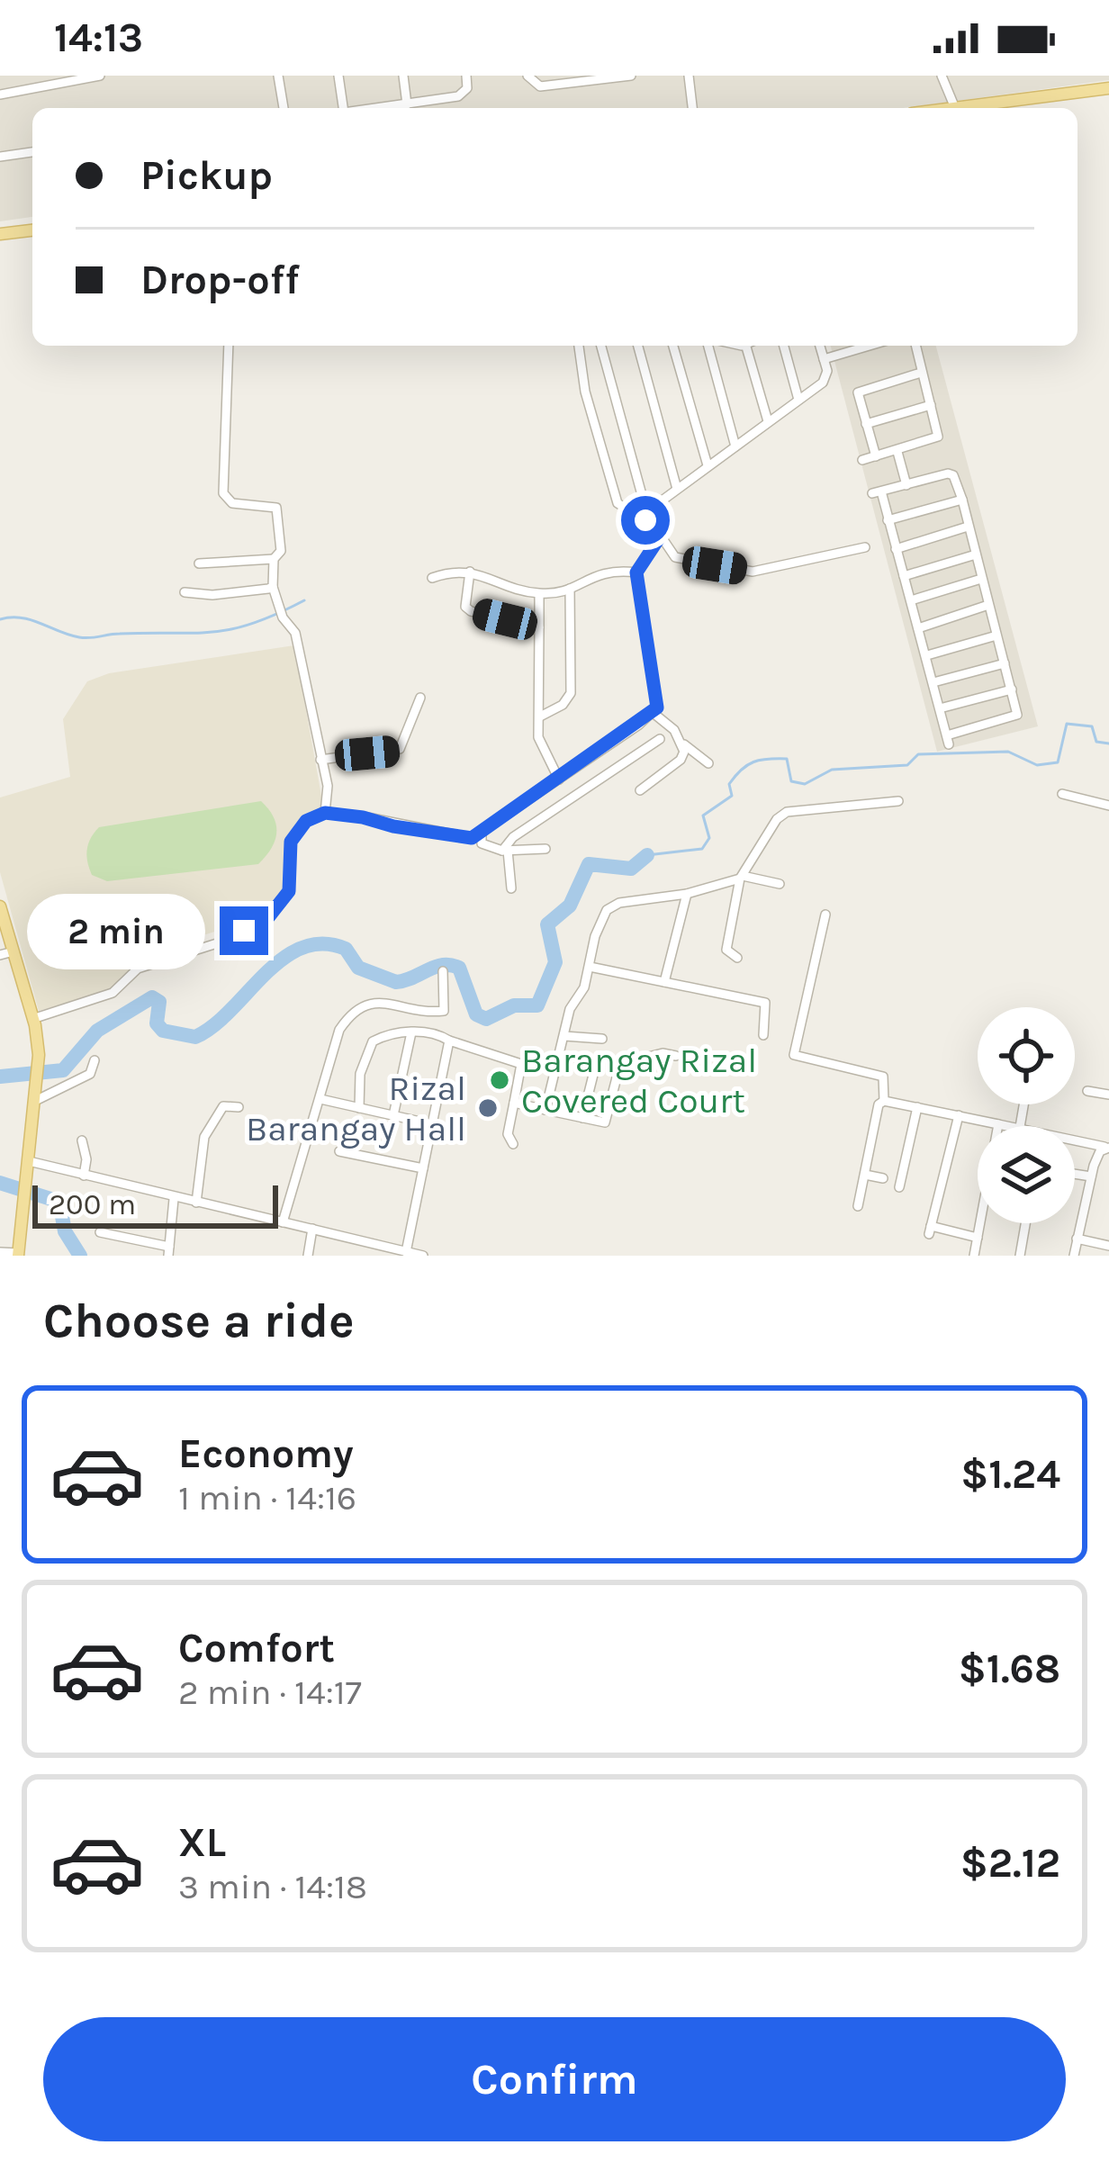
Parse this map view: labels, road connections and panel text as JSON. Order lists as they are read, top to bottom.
{
  "places": ["Barangay Rizal Covered Court", "Rizal Barangay Hall"],
  "scale_bar": "200 m",
  "page": {
    "status": "14:13",
    "banner": ["Pickup", "Drop-off"],
    "bubble": "2 min",
    "scale": "200 m",
    "heading": "Choose a ride",
    "list": [
      {
        "name": "Economy",
        "note": "1 min · 14:16",
        "value": "$1.24"
      },
      {
        "name": "Comfort",
        "note": "2 min · 14:17",
        "value": "$1.68"
      },
      {
        "name": "XL",
        "note": "3 min · 14:18",
        "value": "$2.12"
      }
    ],
    "buttons": "Confirm"
  }
}
